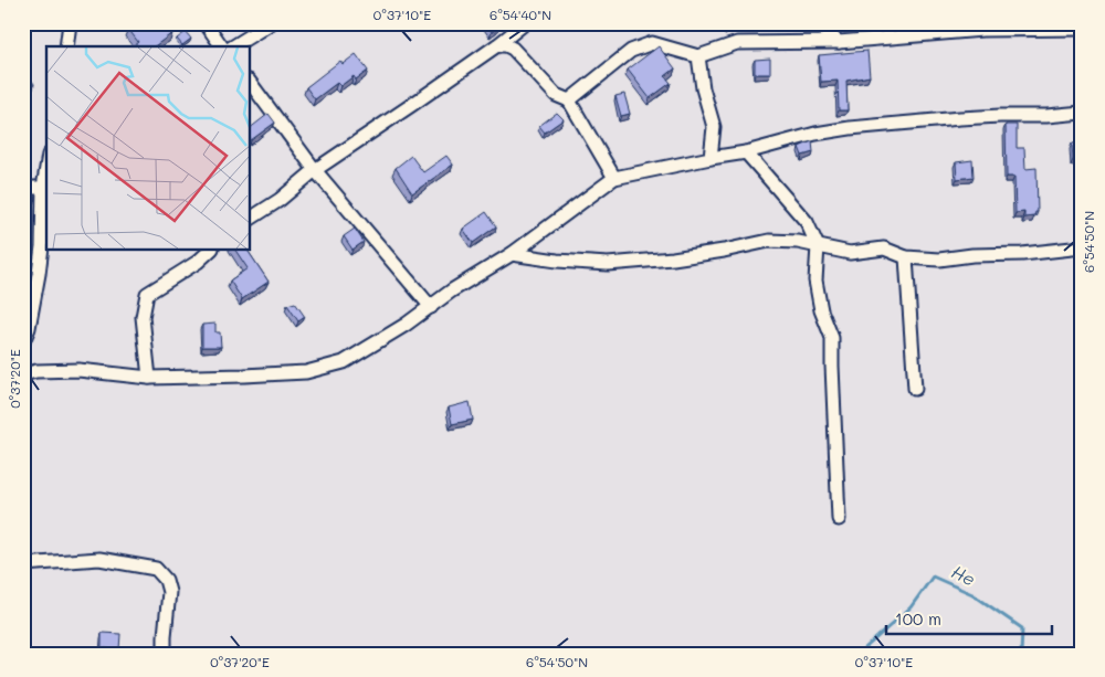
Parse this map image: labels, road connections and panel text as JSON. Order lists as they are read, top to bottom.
{
  "water": ["He"],
  "scale_bar": "100 m",
  "coordinates": [
    "0°37'10\"E",
    "6°54'40\"N",
    "6°54'50\"N",
    "0°37'20\"E"
  ]
}
